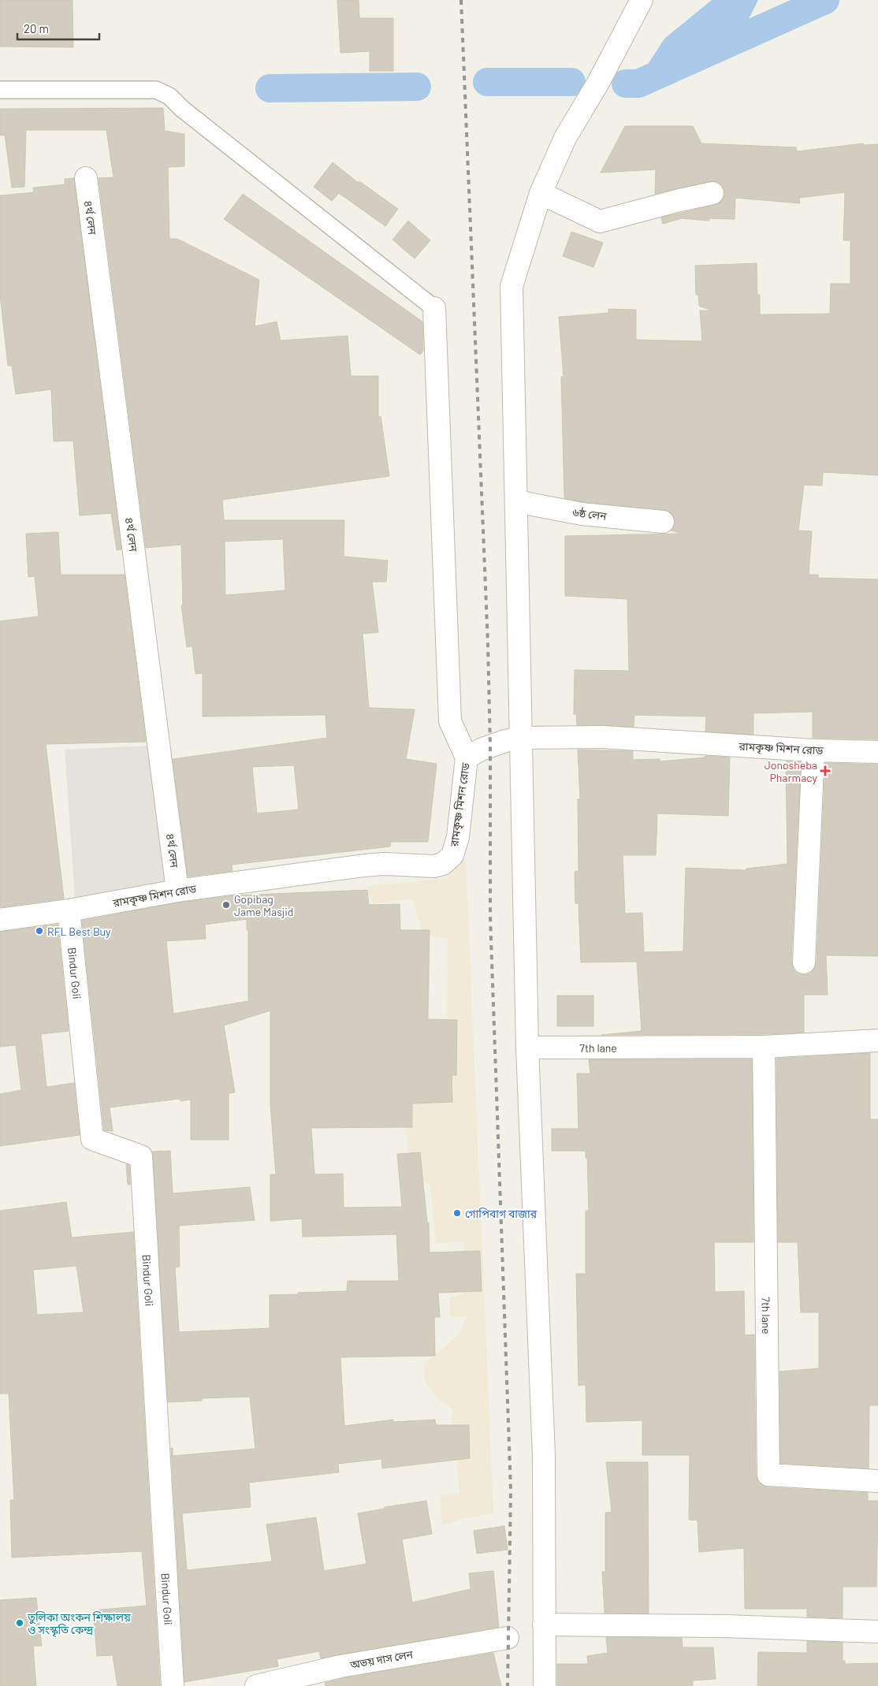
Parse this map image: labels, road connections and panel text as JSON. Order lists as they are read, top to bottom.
{
  "streets": {
    "street": [
      "৪র্থ লেন",
      "৬ষ্ঠ লেন",
      "রামকৃষ্ণ মিশন রোড",
      "Bindur Goli",
      "7th lane",
      "অভয় দাস লেন"
    ]
  },
  "crossings": [
    ["৪র্থ লেন", "রামকৃষ্ণ মিশন রোড"],
    ["রামকৃষ্ণ মিশন রোড", "Bindur Goli"]
  ],
  "places": {
    "health": ["Jonosheba Pharmacy"],
    "other": [
      "Gopibag Jame Masjid",
      "RFL Best Buy",
      "গোপিবাগ বাজার",
      "তুলিকা অংকন শিক্ষালয় ও সংস্কৃতি কেন্দ্র"
    ]
  },
  "scale_bar": "20 m"
}
